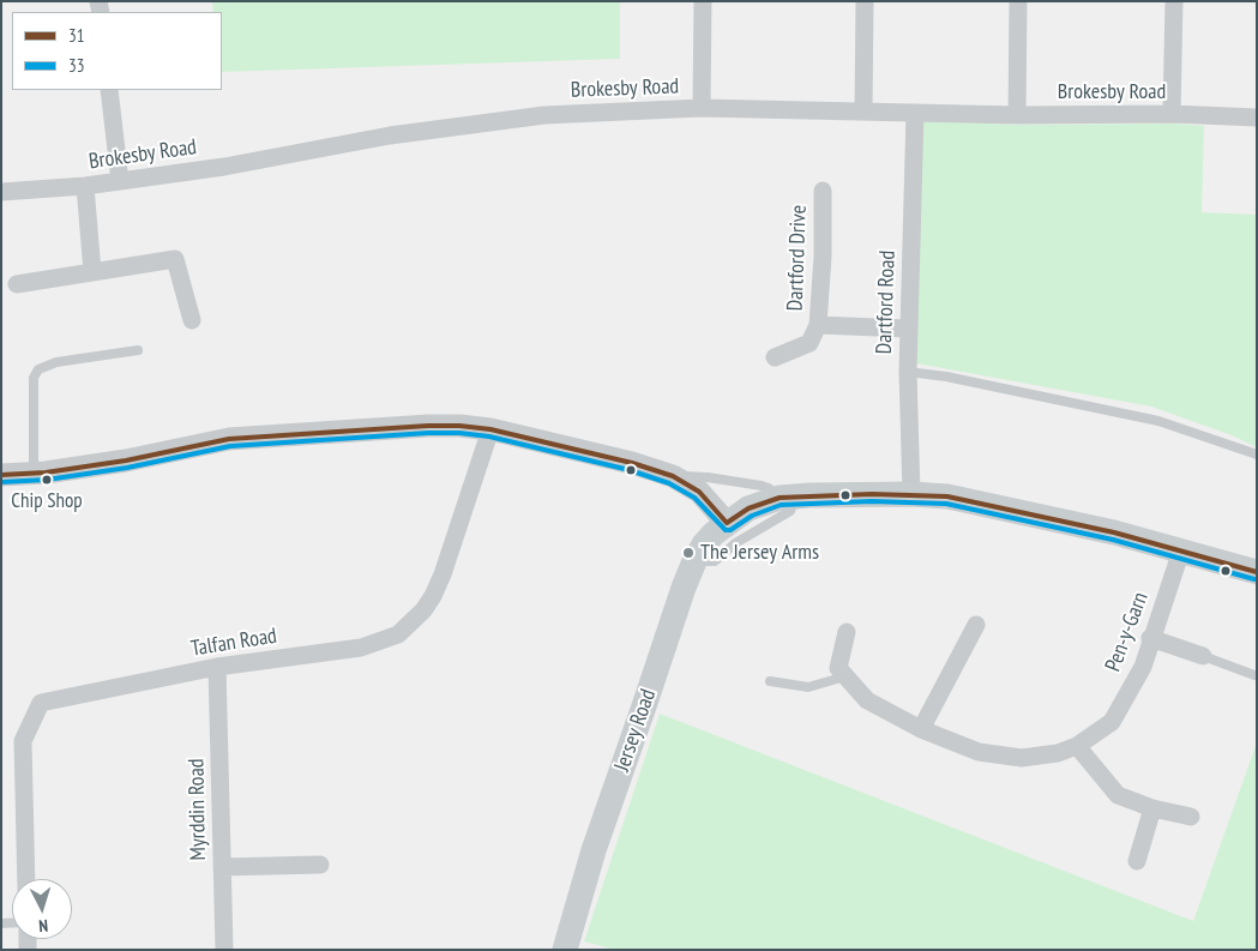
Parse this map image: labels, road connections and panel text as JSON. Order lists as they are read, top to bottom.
{
  "streets": {
    "main road": ["Jersey Road"],
    "street": [
      "Brokesby Road",
      "Dartford Drive",
      "Dartford Road",
      "Pen-y-Garn",
      "Talfan Road",
      "Myrddin Road"
    ]
  },
  "crossings": [
    ["Brokesby Road", "Dartford Road"],
    ["Dartford Drive", "Dartford Road"],
    ["Dartford Road", "Jersey Road"],
    ["Pen-y-Garn", "Jersey Road"],
    ["Talfan Road", "Myrddin Road"]
  ],
  "places": ["Chip Shop", "The Jersey Arms"],
  "lines": ["transit line 31", "transit line 33"],
  "legend": ["31", "33"],
  "north": "bottom"
}
